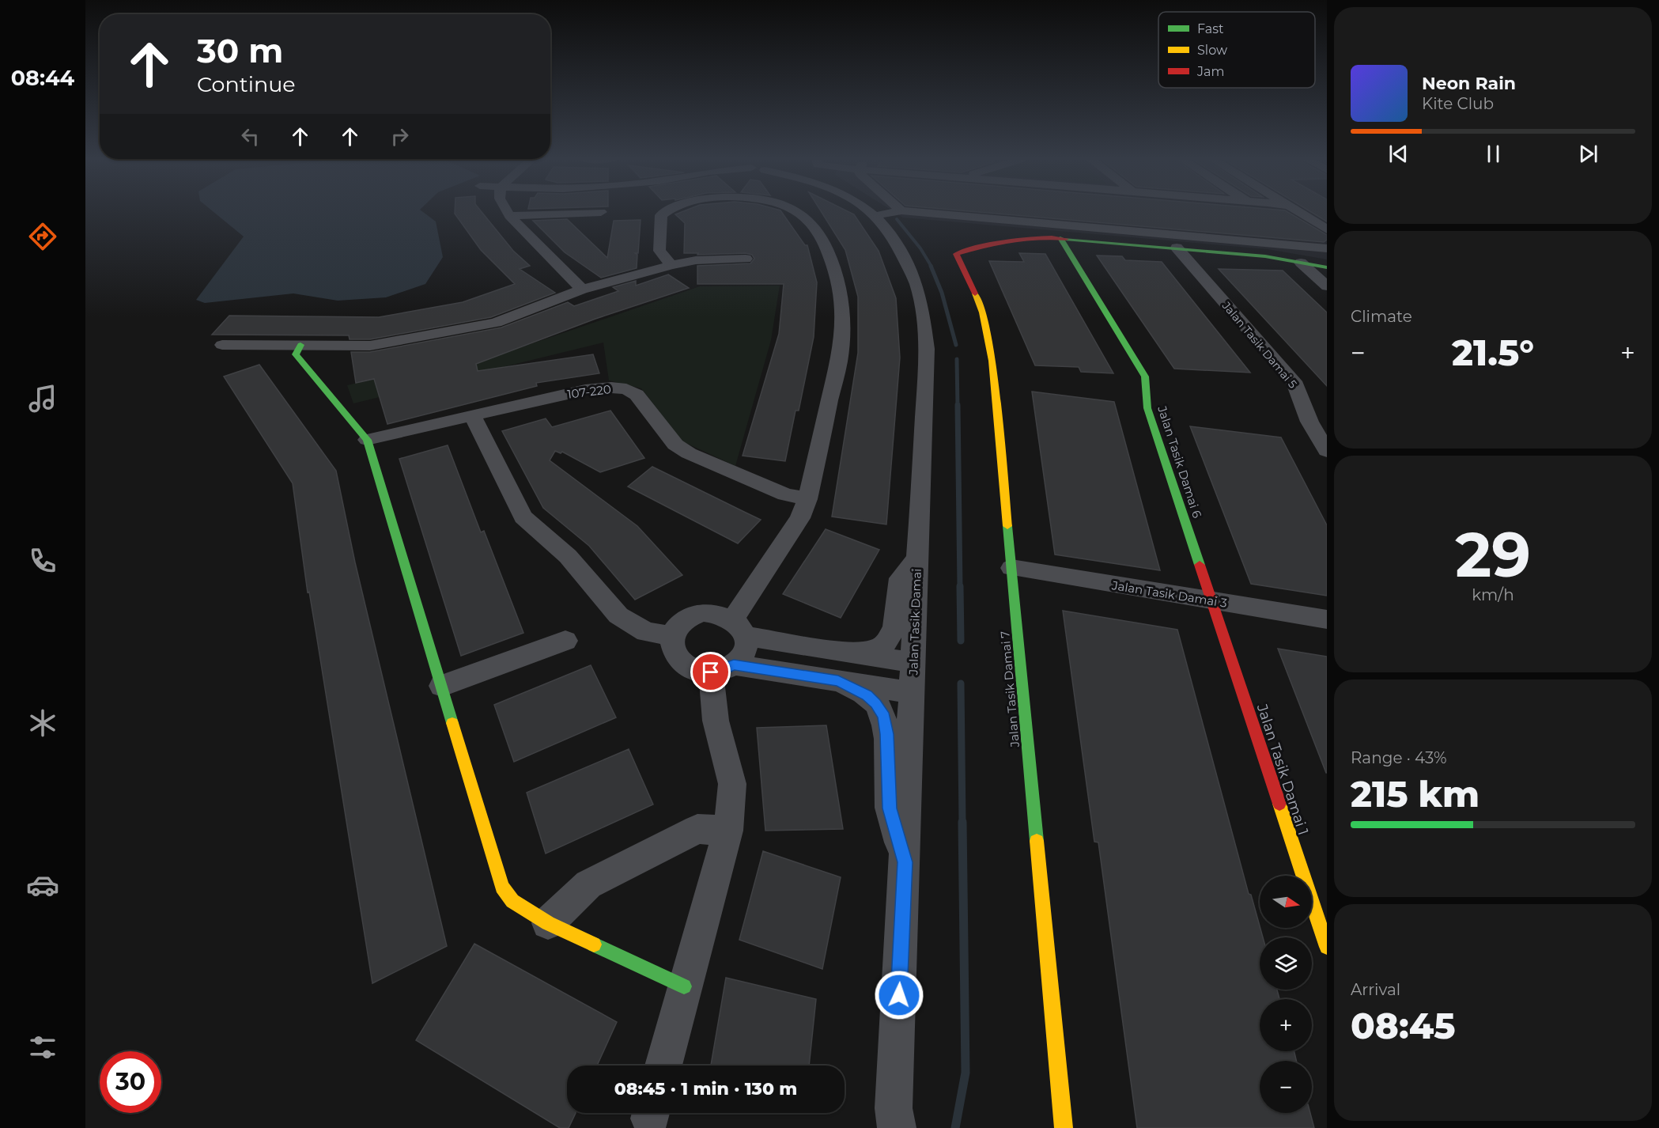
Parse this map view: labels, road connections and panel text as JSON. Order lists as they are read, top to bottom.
{
  "streets": {
    "street": [
      "Jalan Tasik Damai 5",
      "107-220",
      "Jalan Tasik Damai 6",
      "Jalan Tasik Damai 3",
      "Jalan Tasik Damai",
      "Jalan Tasik Damai 7",
      "Jalan Tasik Damai 1"
    ]
  },
  "crossings": [
    ["Jalan Tasik Damai 6", "Jalan Tasik Damai 3"],
    ["Jalan Tasik Damai 6", "Jalan Tasik Damai 7"],
    ["Jalan Tasik Damai 6", "Jalan Tasik Damai 1"],
    ["Jalan Tasik Damai 3", "Jalan Tasik Damai 7"],
    ["Jalan Tasik Damai 3", "Jalan Tasik Damai 1"]
  ],
  "legend": ["Fast", "Slow", "Jam"],
  "north": "right",
  "page": {
    "tabs": "08:44",
    "turn": ["30 m", "Continue"],
    "song": ["Neon Rain", "Kite Club"],
    "tile": [
      "Climate",
      ["29", "km/h"],
      ["Range · 43%", "215 km"],
      ["Arrival", "08:45"]
    ],
    "heat": ["−", "21.5°", "+"],
    "map_buttons": ["+", "−"],
    "limit": "30",
    "trip": "08:45 · 1 min · 130 m"
  }
}
